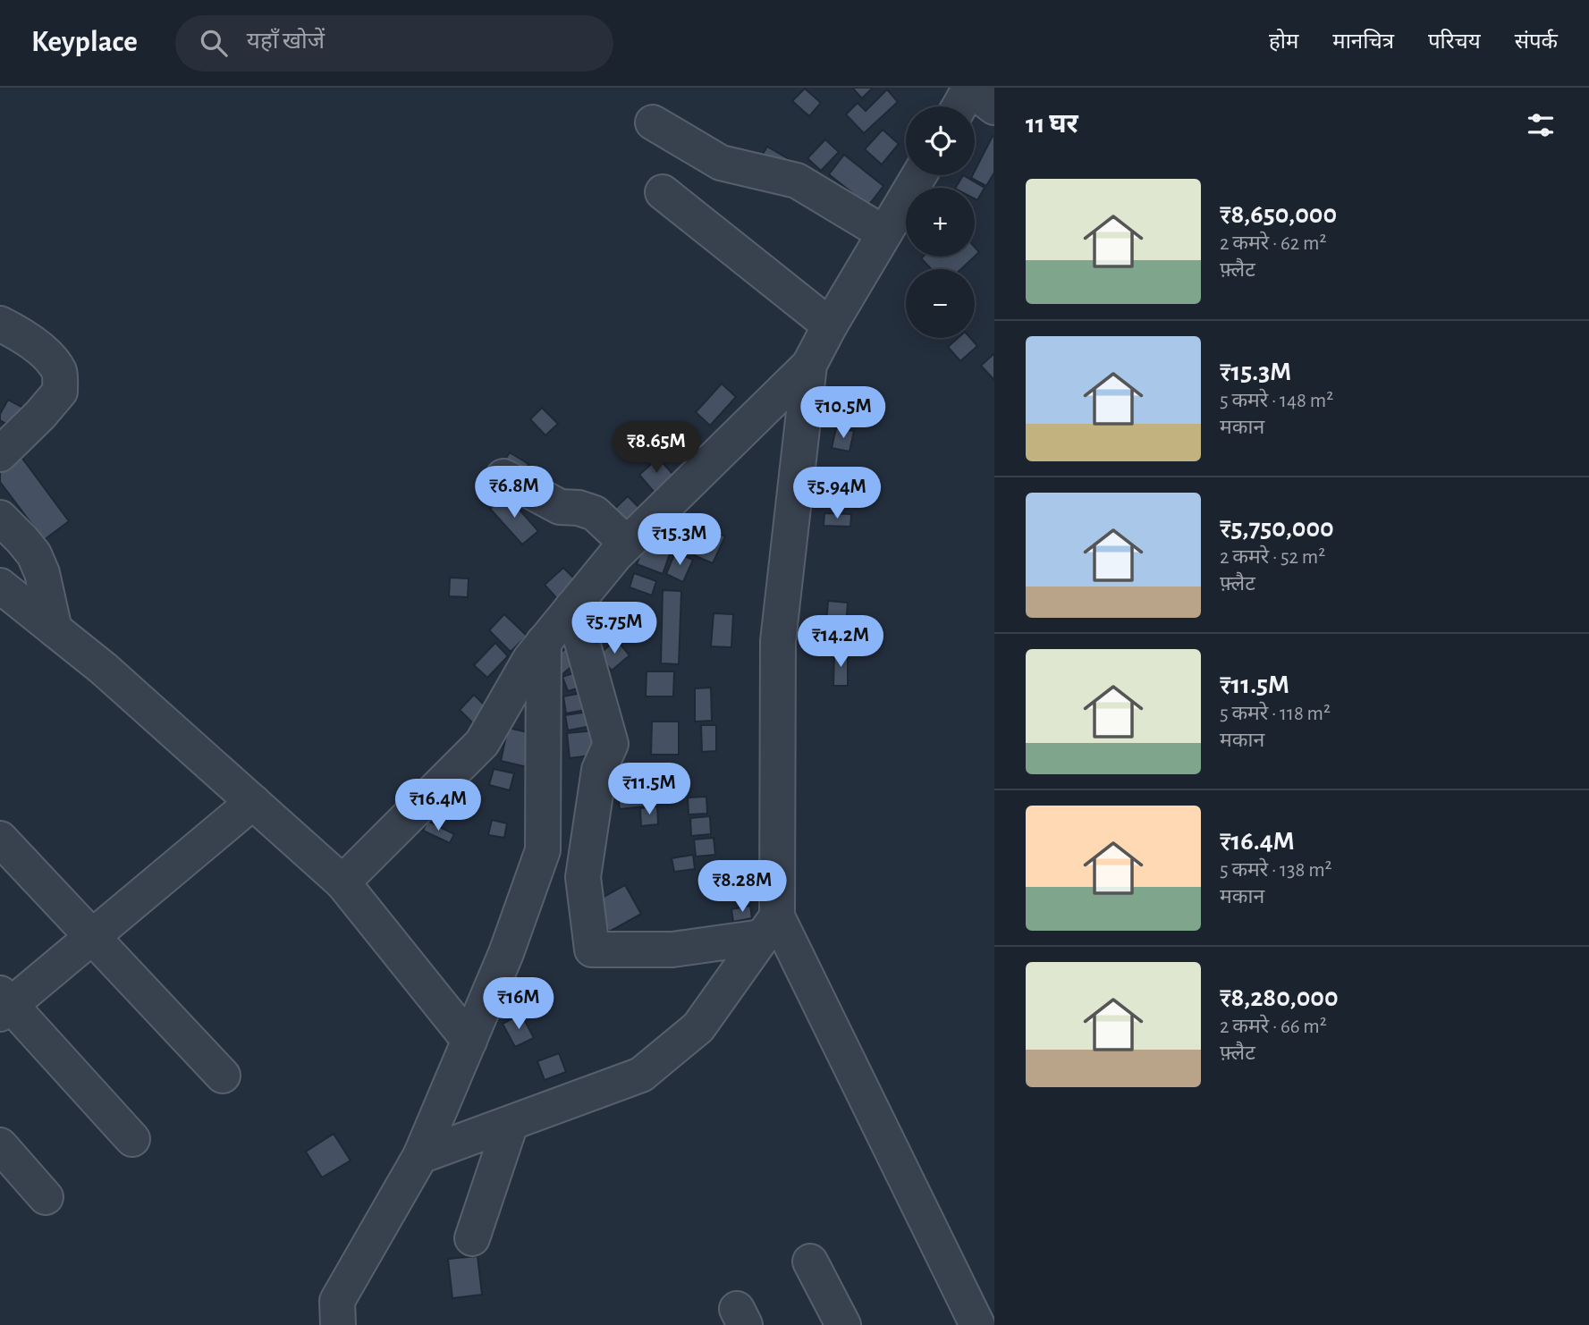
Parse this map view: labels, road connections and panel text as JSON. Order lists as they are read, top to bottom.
{
  "page": {
    "header": "Keyplace",
    "search": "यहाँ खोजें",
    "nav": [
      "होम",
      "मानचित्र",
      "परिचय",
      "संपर्क"
    ],
    "heading": "11 घर",
    "map_buttons": ["+", "−"],
    "list": [
      {
        "name": "₹8,650,000",
        "note": "2 कमरे · 62 m² · फ़्लैट"
      },
      {
        "name": "₹15.3M",
        "note": "5 कमरे · 148 m² · मकान"
      },
      {
        "name": "₹5,750,000",
        "note": "2 कमरे · 52 m² · फ़्लैट"
      },
      {
        "name": "₹11.5M",
        "note": "5 कमरे · 118 m² · मकान"
      },
      {
        "name": "₹16.4M",
        "note": "5 कमरे · 138 m² · मकान"
      },
      {
        "name": "₹8,280,000",
        "note": "2 कमरे · 66 m² · फ़्लैट"
      }
    ],
    "price": [
      "₹10.5M",
      "₹8.65M",
      "₹6.8M",
      "₹5.94M",
      "₹15.3M",
      "₹5.75M",
      "₹14.2M",
      "₹11.5M",
      "₹16.4M",
      "₹8.28M",
      "₹16M"
    ]
  }
}
